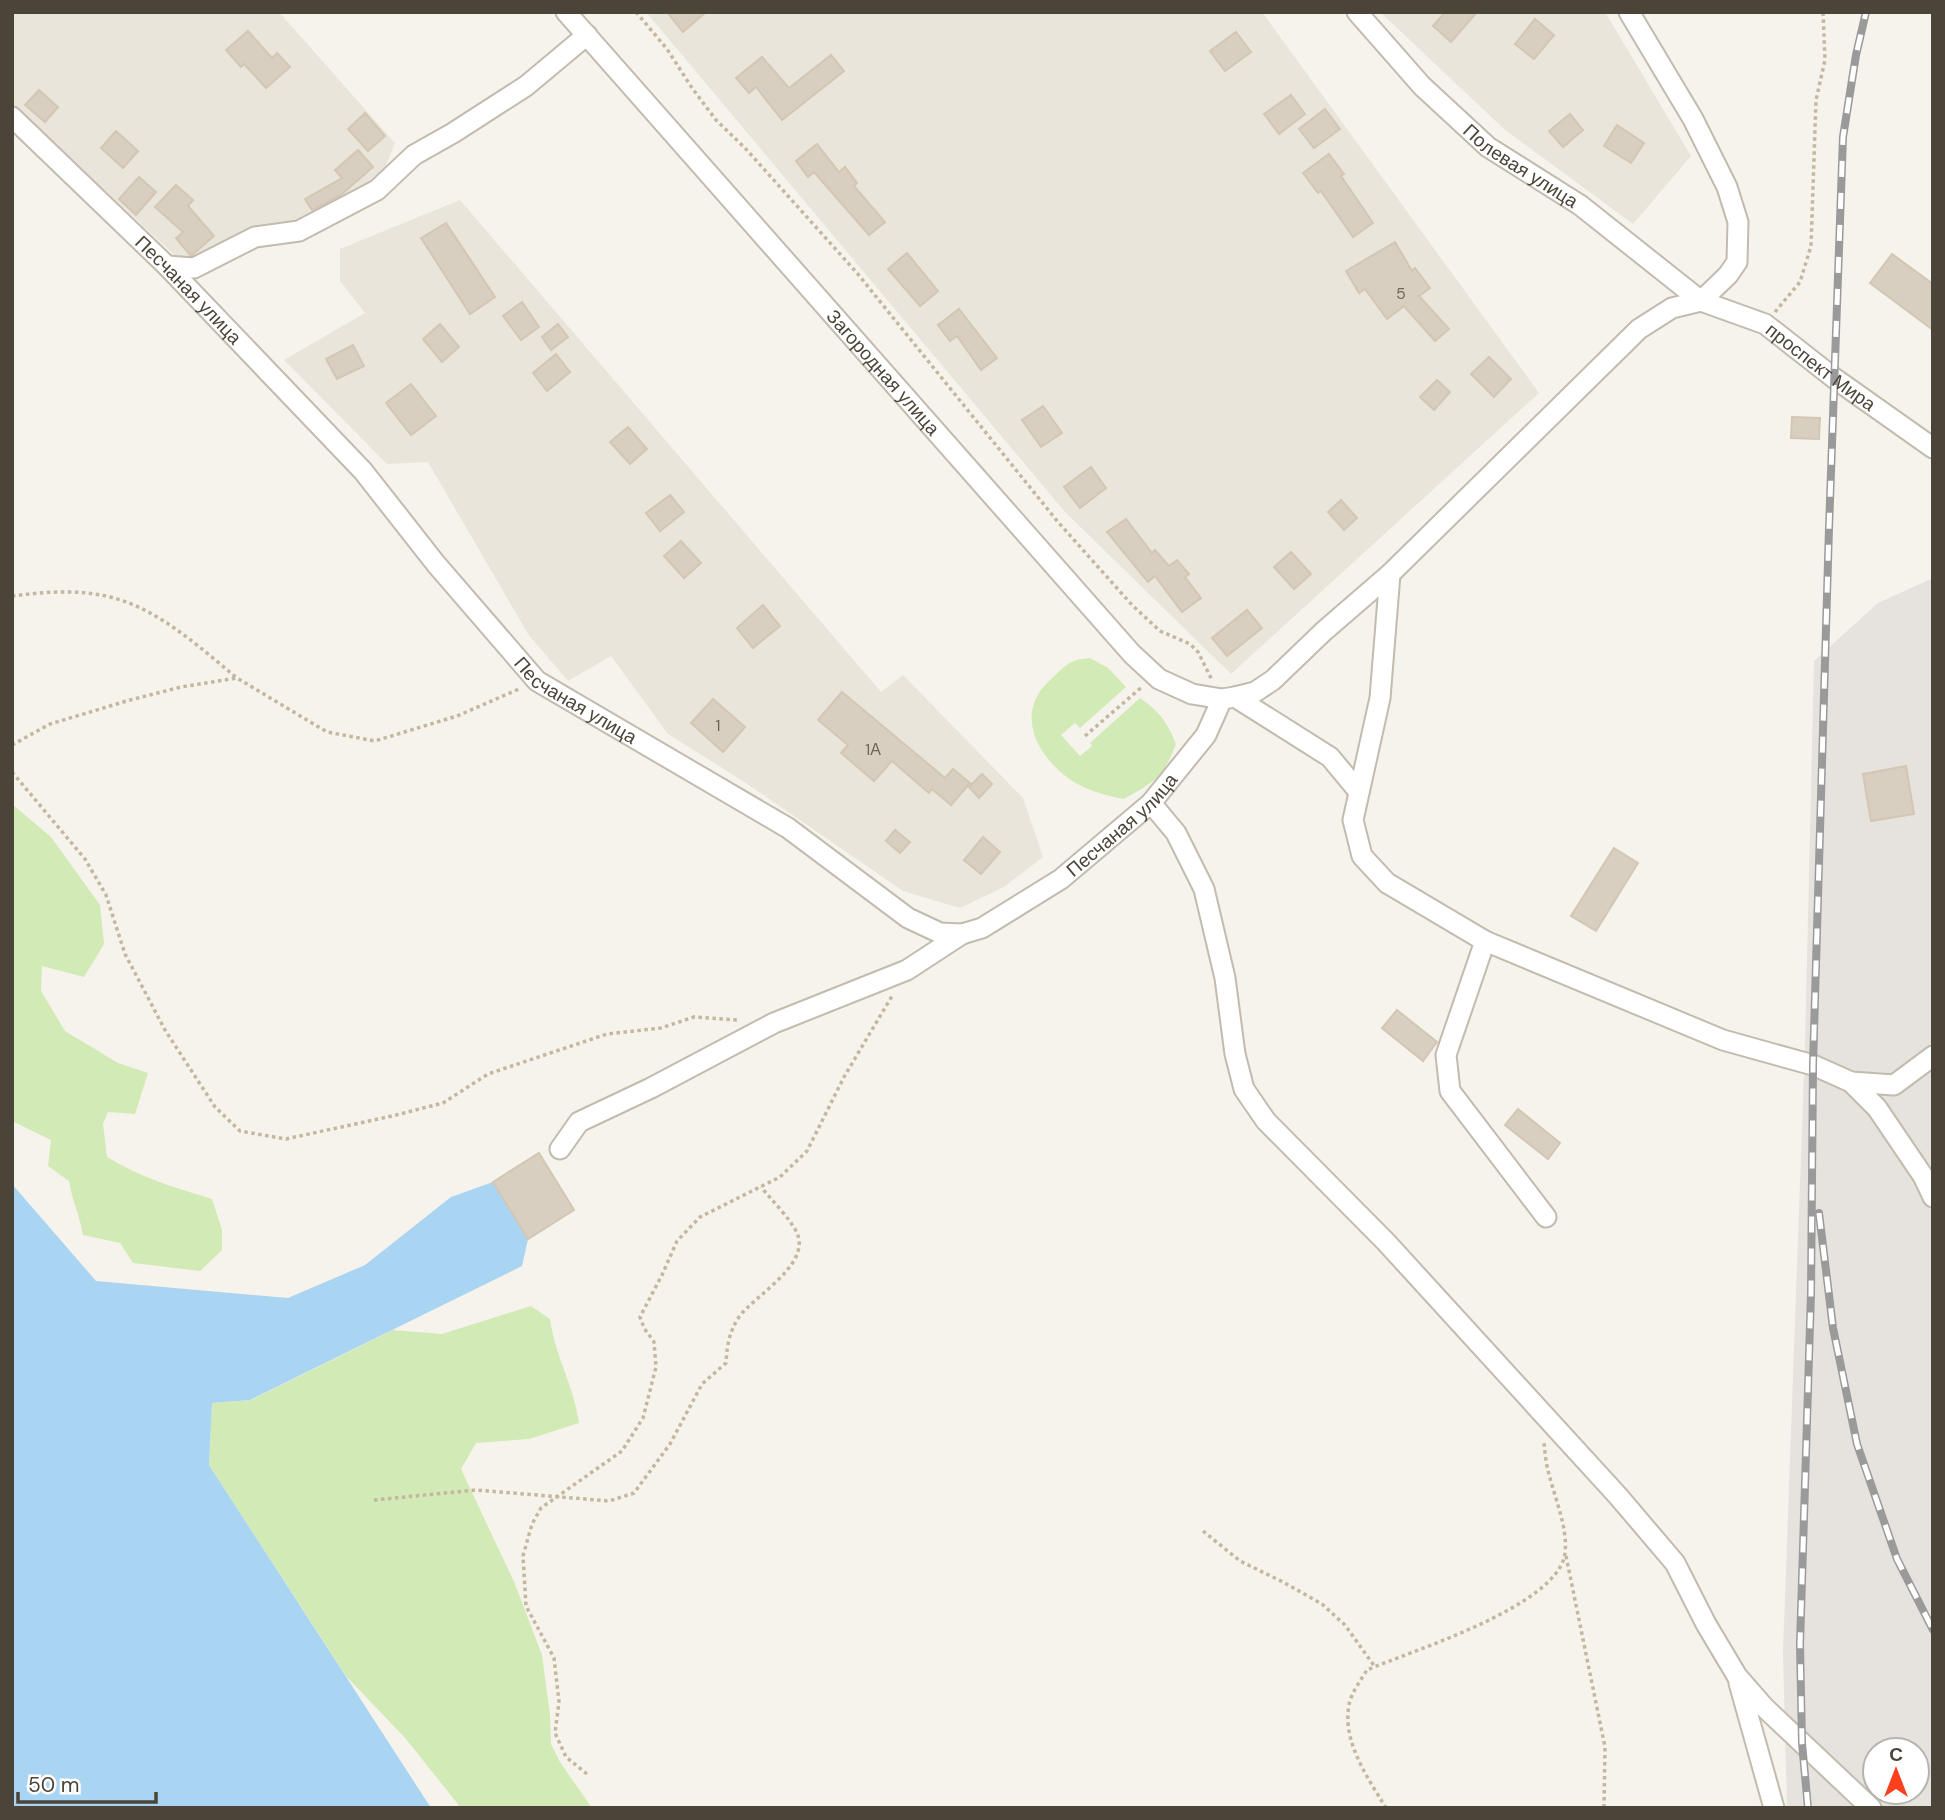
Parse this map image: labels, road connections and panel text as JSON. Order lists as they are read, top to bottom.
{
  "streets": {
    "street": [
      "Полевая улица",
      "Песчаная улица",
      "проспект Мира",
      "Загородная улица"
    ]
  },
  "crossings": [
    ["Полевая улица", "проспект Мира"],
    ["Песчаная улица", "Загородная улица"]
  ],
  "house_numbers": ["5", "1", "1А"],
  "scale_bar": "50 m",
  "north": "top"
}
